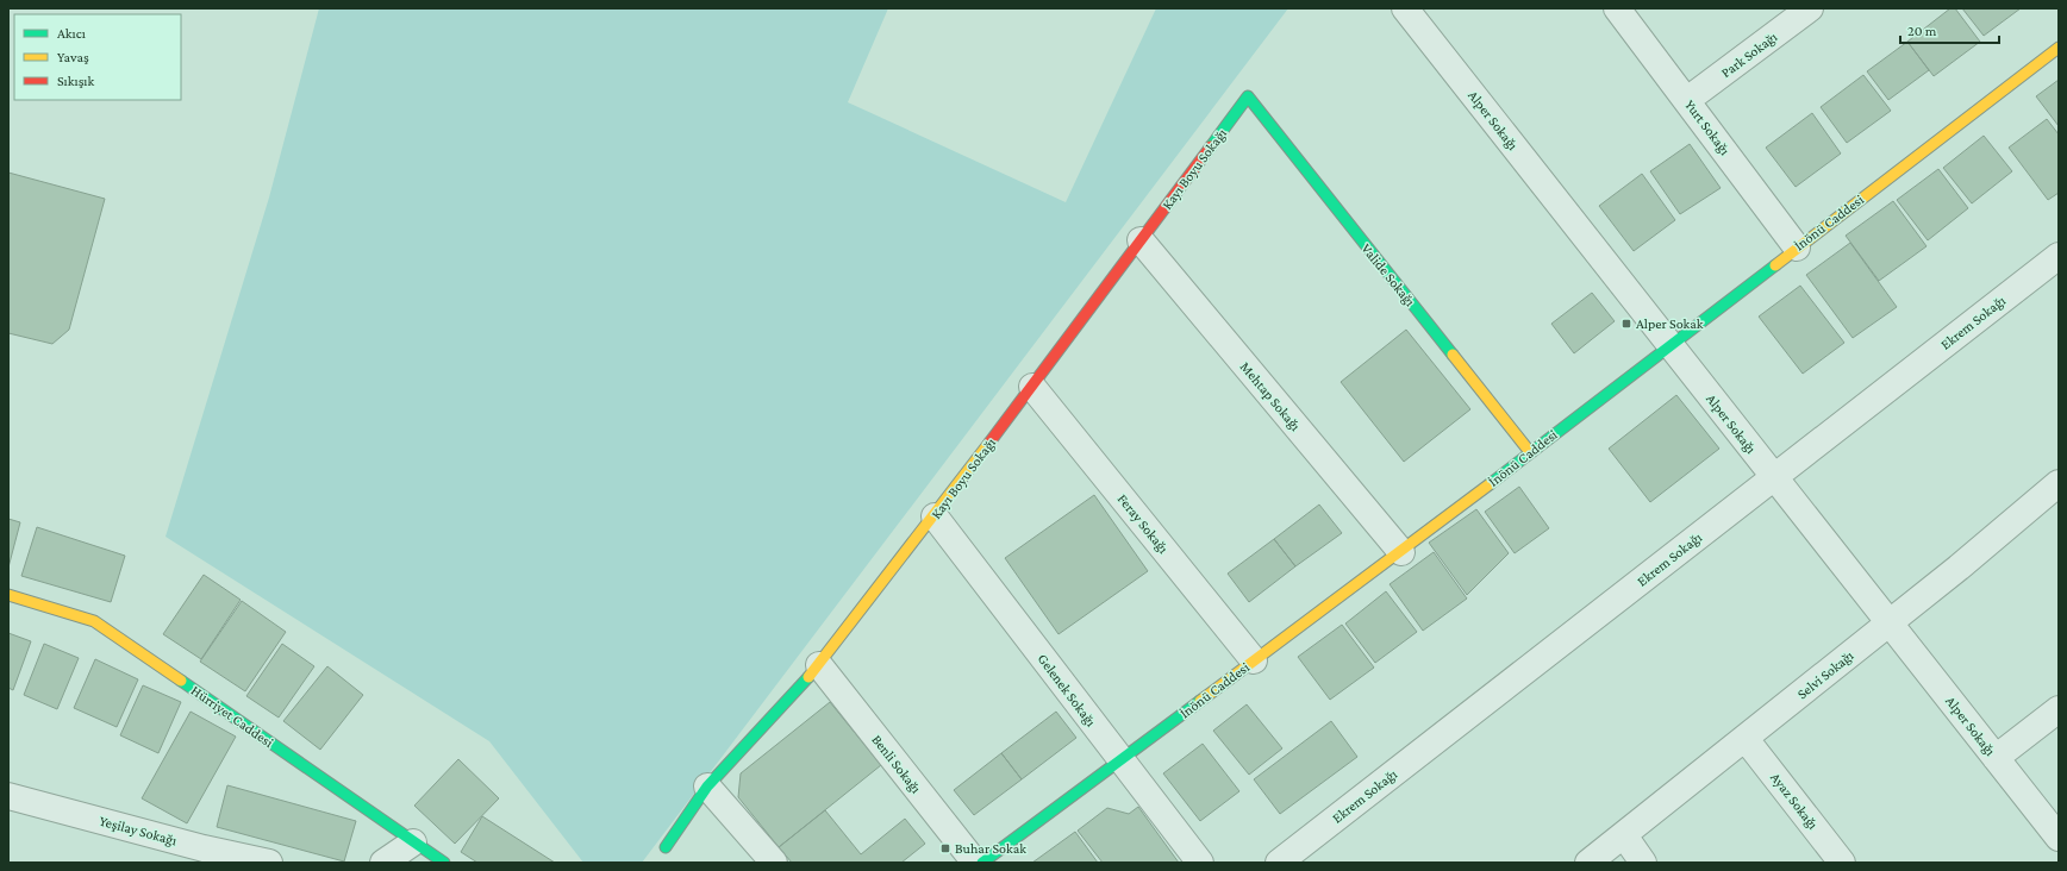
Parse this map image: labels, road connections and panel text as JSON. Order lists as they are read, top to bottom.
{
  "streets": {
    "street": [
      "Park Sokağı",
      "Alper Sokağı",
      "Yurt Sokağı",
      "Kayı Boyu Sokağı",
      "İnönü Caddesi",
      "Valide Sokağı",
      "Ekrem Sokağı",
      "Mehtap Sokağı",
      "Feray Sokağı",
      "Selvi Sokağı",
      "Gelenek Sokağı",
      "Hürriyet Caddesi",
      "Benli Sokağı",
      "Ayaz Sokağı",
      "Yeşilay Sokağı"
    ]
  },
  "crossings": [
    ["Park Sokağı", "Yurt Sokağı"],
    ["Alper Sokağı", "İnönü Caddesi"],
    ["Alper Sokağı", "Ekrem Sokağı"],
    ["Alper Sokağı", "Selvi Sokağı"],
    ["Yurt Sokağı", "İnönü Caddesi"],
    ["Kayı Boyu Sokağı", "Valide Sokağı"],
    ["Kayı Boyu Sokağı", "Mehtap Sokağı"],
    ["Kayı Boyu Sokağı", "Feray Sokağı"],
    ["Kayı Boyu Sokağı", "Gelenek Sokağı"],
    ["Kayı Boyu Sokağı", "Benli Sokağı"],
    ["İnönü Caddesi", "Valide Sokağı"],
    ["İnönü Caddesi", "Mehtap Sokağı"],
    ["İnönü Caddesi", "Feray Sokağı"],
    ["İnönü Caddesi", "Gelenek Sokağı"],
    ["Selvi Sokağı", "Ayaz Sokağı"]
  ],
  "places": {
    "transit": ["Alper Sokak", "Buhar Sokak"]
  },
  "legend": ["Akıcı", "Yavaş", "Sıkışık"],
  "scale_bar": "20 m"
}
